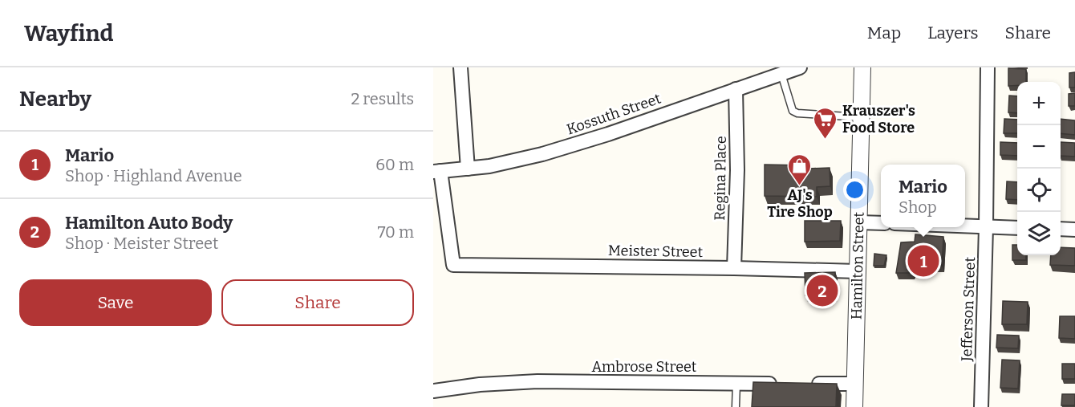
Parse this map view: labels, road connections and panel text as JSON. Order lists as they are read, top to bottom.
{
  "streets": {
    "street": [
      "Kossuth Street",
      "Regina Place",
      "Meister Street",
      "Hamilton Street",
      "Jefferson Street",
      "Ambrose Street"
    ]
  },
  "crossings": [
    ["Kossuth Street", "Regina Place"],
    ["Kossuth Street", "Meister Street"],
    ["Regina Place", "Meister Street"],
    ["Meister Street", "Hamilton Street"]
  ],
  "places": {
    "supermarket": ["Krauszer's Food Store"],
    "shop": ["AJ's Tire Shop"]
  },
  "page": {
    "header": "Wayfind",
    "nav": ["Map", "Layers", "Share"],
    "heading": ["Nearby", "2 results"],
    "map_buttons": ["+", "−"],
    "list": [
      {
        "mark": "1",
        "name": "Mario",
        "note": "Shop · Highland Avenue",
        "value": "60 m"
      },
      {
        "mark": "2",
        "name": "Hamilton Auto Body",
        "note": "Shop · Meister Street",
        "value": "70 m"
      }
    ],
    "popup": ["Mario", "Shop"],
    "pins": ["1", "2"],
    "buttons": ["Save", "Share"]
  }
}
